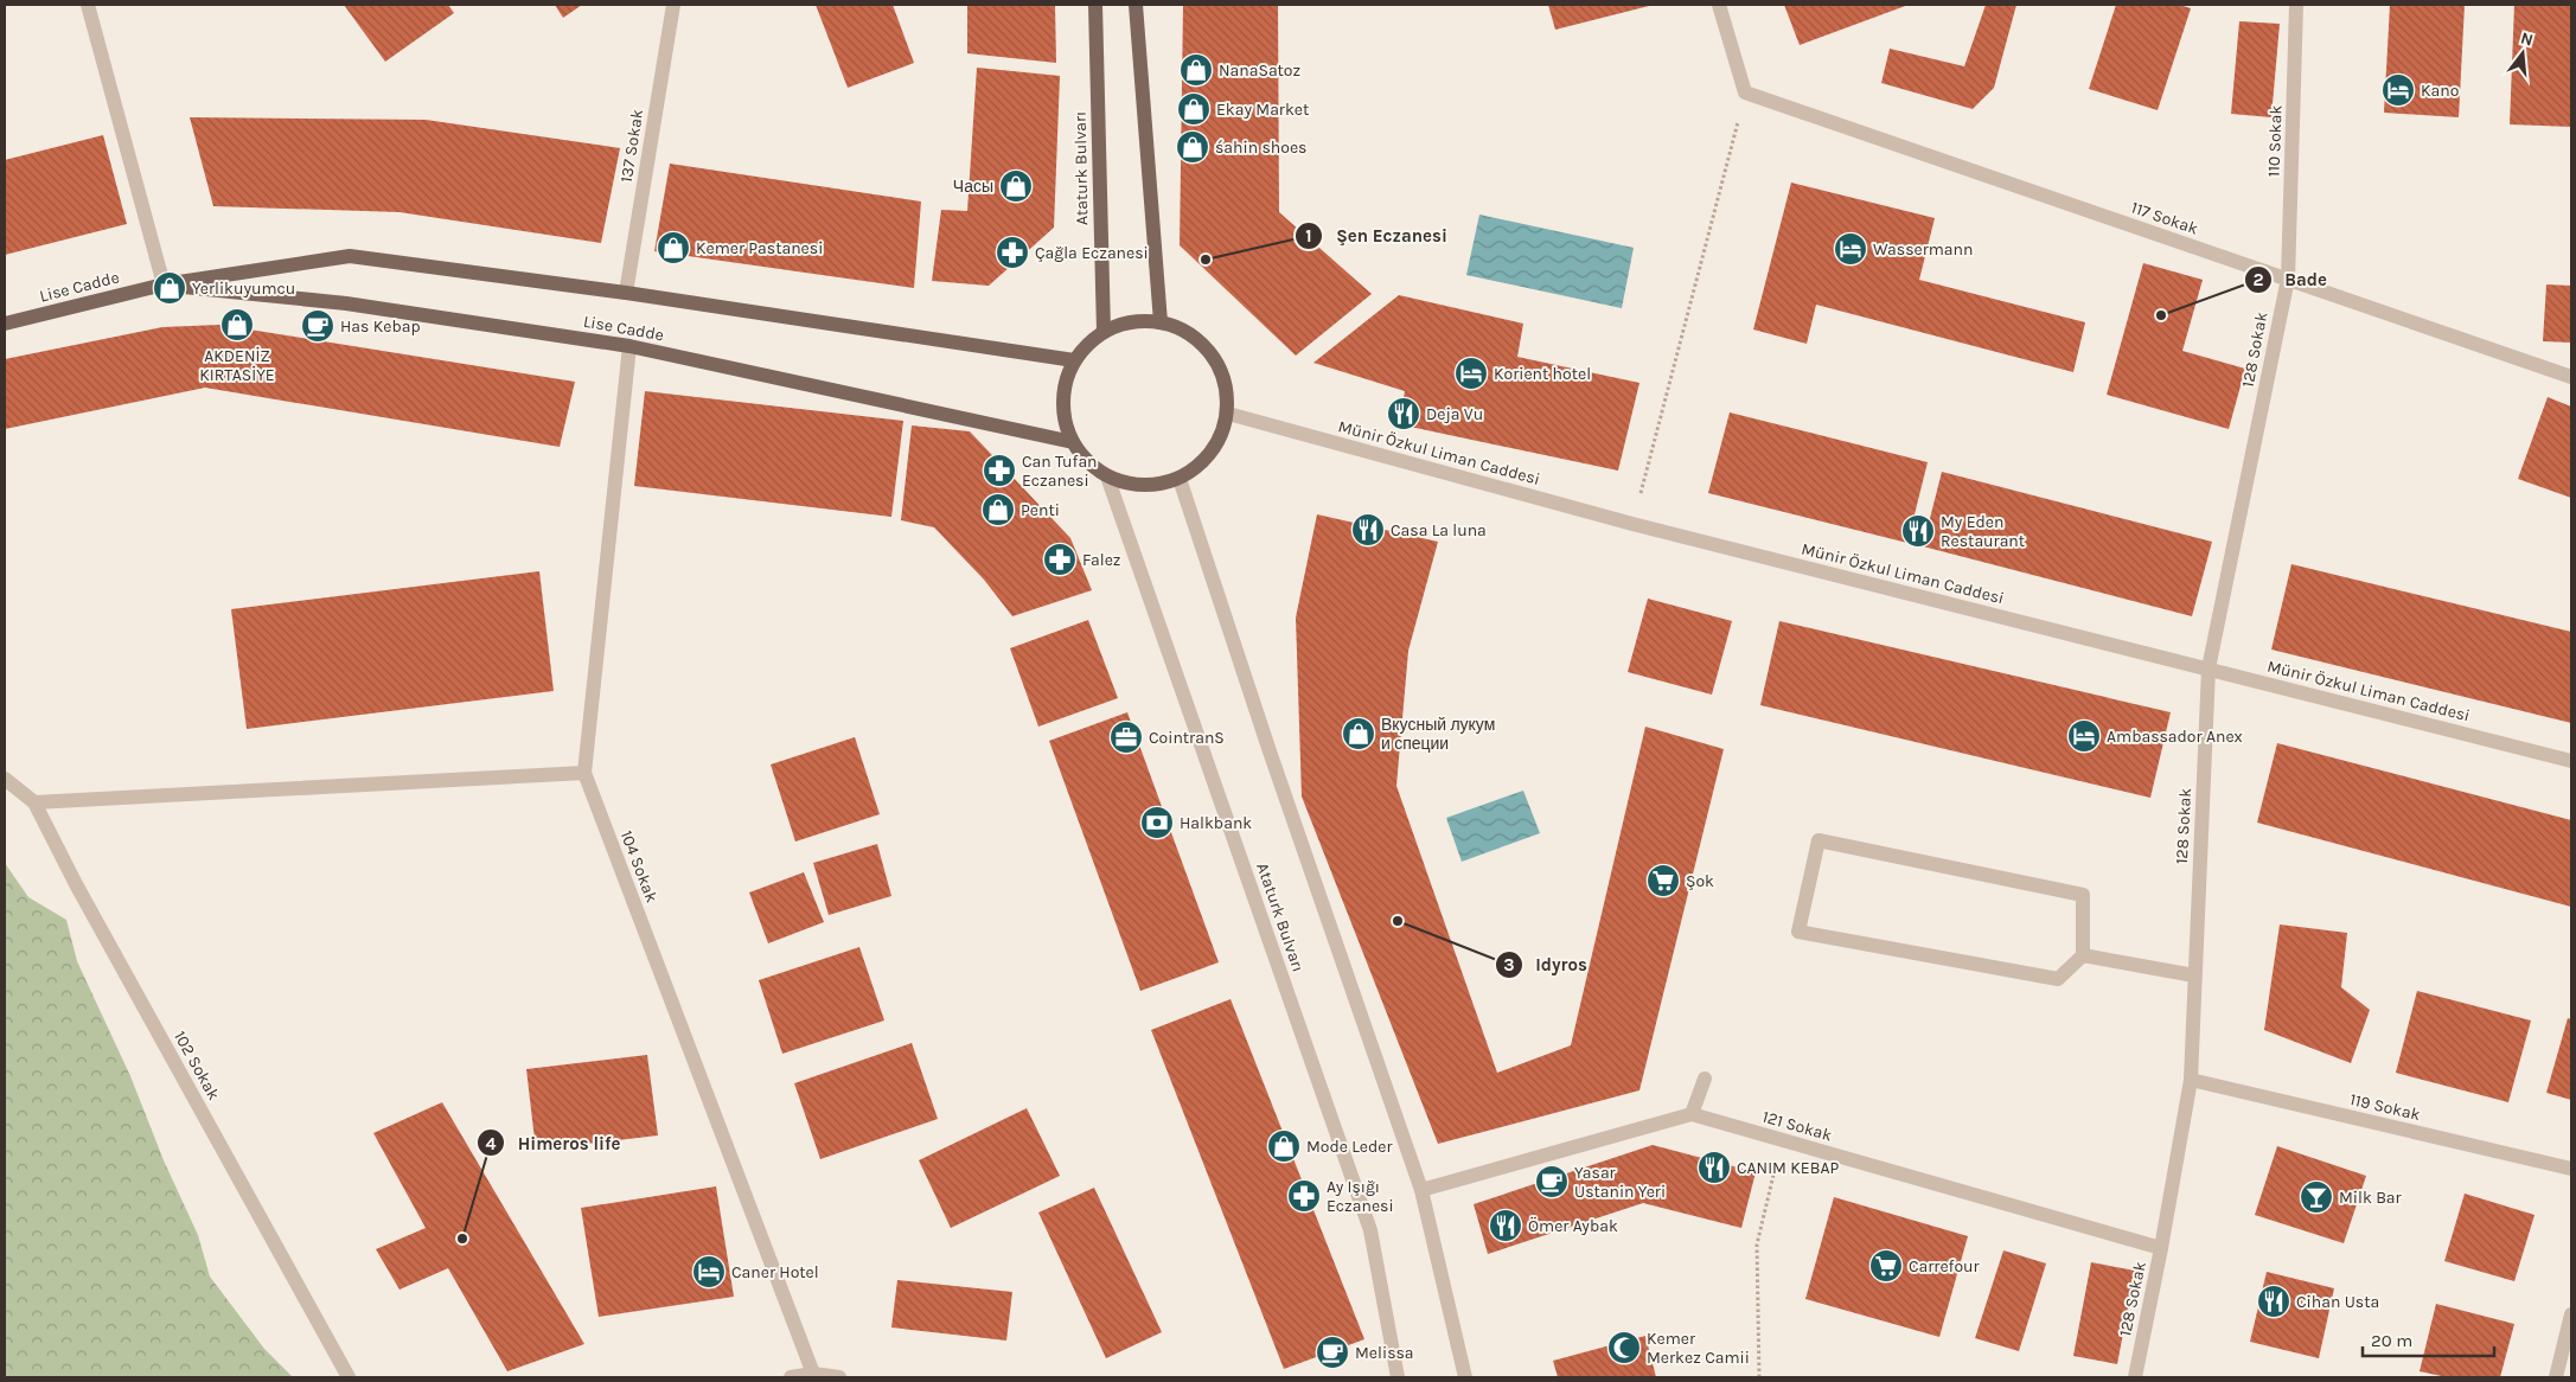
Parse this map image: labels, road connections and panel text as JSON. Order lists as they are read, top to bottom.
{
  "streets": {
    "main road": ["Ataturk Bulvarı", "Lise Cadde"],
    "street": [
      "110 Sokak",
      "137 Sokak",
      "117 Sokak",
      "128 Sokak",
      "Münir Özkul Liman Caddesi",
      "104 Sokak",
      "102 Sokak",
      "119 Sokak",
      "121 Sokak"
    ]
  },
  "crossings": [
    ["110 Sokak", "117 Sokak"],
    ["110 Sokak", "128 Sokak"],
    ["137 Sokak", "Lise Cadde"],
    ["Ataturk Bulvarı", "Lise Cadde"],
    ["Ataturk Bulvarı", "Münir Özkul Liman Caddesi"],
    ["117 Sokak", "128 Sokak"],
    ["Lise Cadde", "Münir Özkul Liman Caddesi"],
    ["Lise Cadde", "104 Sokak"],
    ["128 Sokak", "Münir Özkul Liman Caddesi"],
    ["128 Sokak", "119 Sokak"],
    ["128 Sokak", "121 Sokak"]
  ],
  "places": {
    "shop": [
      "NanaSatoz",
      "Ekay Market",
      "śahin shoes",
      "Часы",
      "Kemer Pastanesi",
      "Yerlikuyumcu",
      "AKDENİZ KIRTASİYE",
      "Penti",
      "Вкусный лукум и специи",
      "Mode Leder"
    ],
    "hotel": [
      "Kano",
      "Wassermann",
      "Korient hotel",
      "Ambassador Anex",
      "Caner Hotel"
    ],
    "pharmacy": [
      "Çağla Eczanesi",
      "Can Tufan Eczanesi",
      "Falez",
      "Ay Işığı Eczanesi"
    ],
    "other": [
      "Şen Eczanesi",
      "Bade",
      "Idyros",
      "Himeros life"
    ],
    "cafe": ["Has Kebap", "Yasar Ustanin Yeri", "Melissa"],
    "restaurant": [
      "Deja Vu",
      "Casa La luna",
      "My Eden Restaurant",
      "CANIM KEBAP",
      "Ömer Aybak",
      "Cihan Usta"
    ],
    "office": ["CointranS"],
    "bank": ["Halkbank"],
    "supermarket": ["Şok", "Carrefour"],
    "bar": ["Milk Bar"],
    "mosque": ["Kemer Merkez Camii"]
  },
  "scale_bar": "20 m",
  "north": "top"
}
